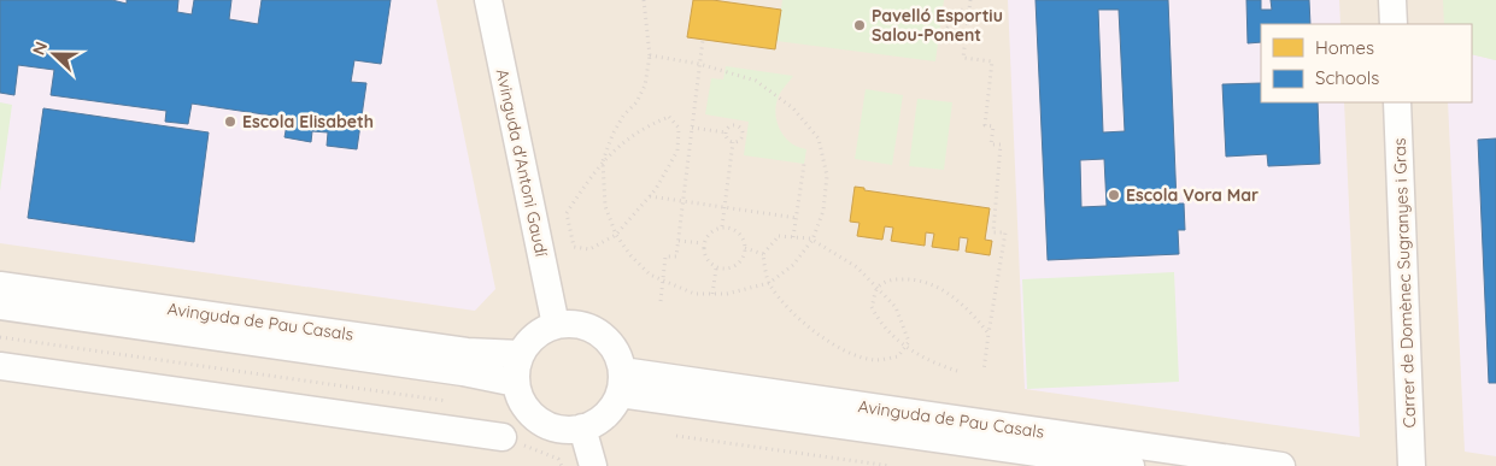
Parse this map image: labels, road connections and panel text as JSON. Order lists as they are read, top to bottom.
{
  "streets": {
    "street": ["Avinguda d'Antoni Gaudí", "Carrer de Domènec Sugranyes i Gras", "Avinguda de Pau Casals"]
  },
  "crossings": [
    ["Avinguda d'Antoni Gaudí", "Avinguda de Pau Casals"]
  ],
  "places": ["Pavelló Esportiu Salou-Ponent", "Escola Elisabeth", "Escola Vora Mar"],
  "legend": ["Homes", "Schools"],
  "north": "left"
}
